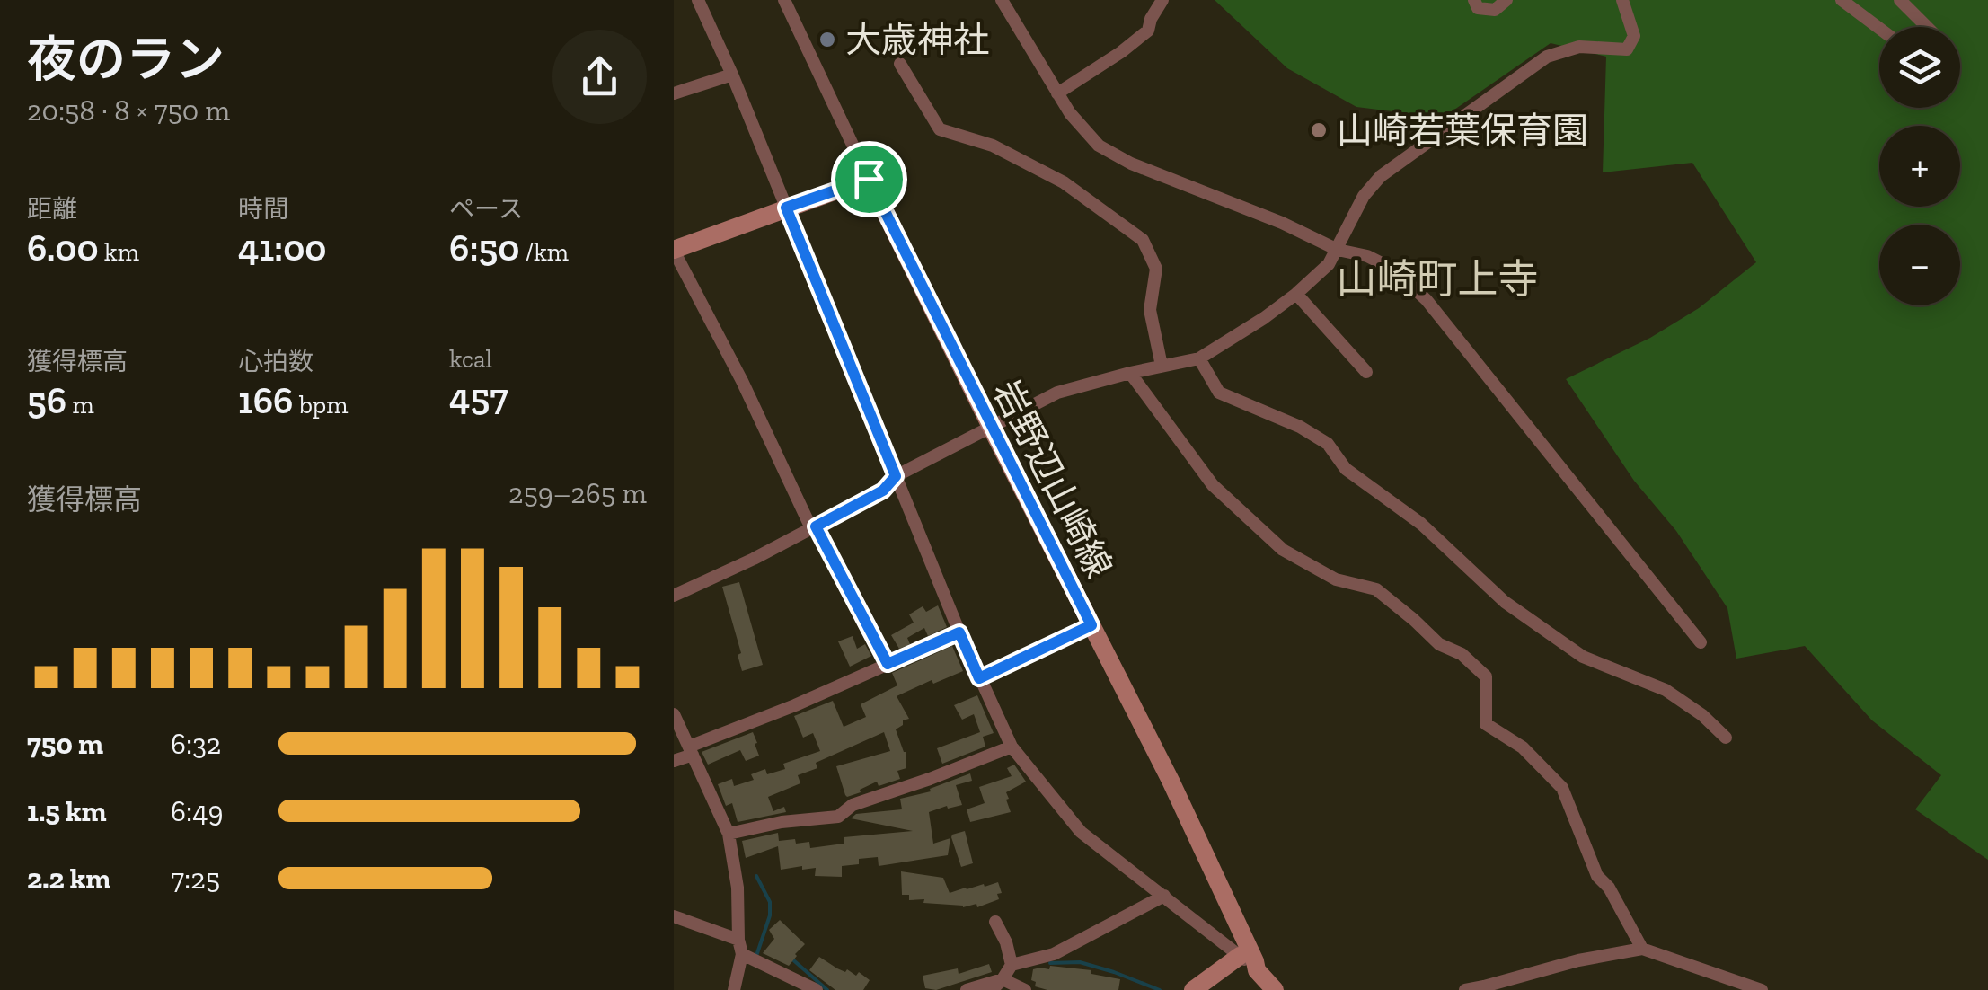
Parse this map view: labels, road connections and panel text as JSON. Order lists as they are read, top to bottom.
{
  "streets": {
    "main road": ["岩野辺山崎線"]
  },
  "districts": ["山崎町上寺"],
  "places": ["大歳神社", "山崎若葉保育園"],
  "page": {
    "heading": ["夜のラン", "20:58 · 8 × 750 m"],
    "map_buttons": ["+", "−"],
    "stats": [
      ["距離", "6.00 km"],
      ["時間", "41:00"],
      ["ペース", "6:50 /km"],
      ["獲得標高", "56 m"],
      ["心拍数", "166 bpm"],
      ["kcal", "457"]
    ],
    "chart": ["獲得標高", "259–265 m"],
    "list": [
      {
        "name": "750 m",
        "note": "6:32"
      },
      {
        "name": "1.5 km",
        "note": "6:49"
      },
      {
        "name": "2.2 km",
        "note": "7:25"
      }
    ]
  }
}
